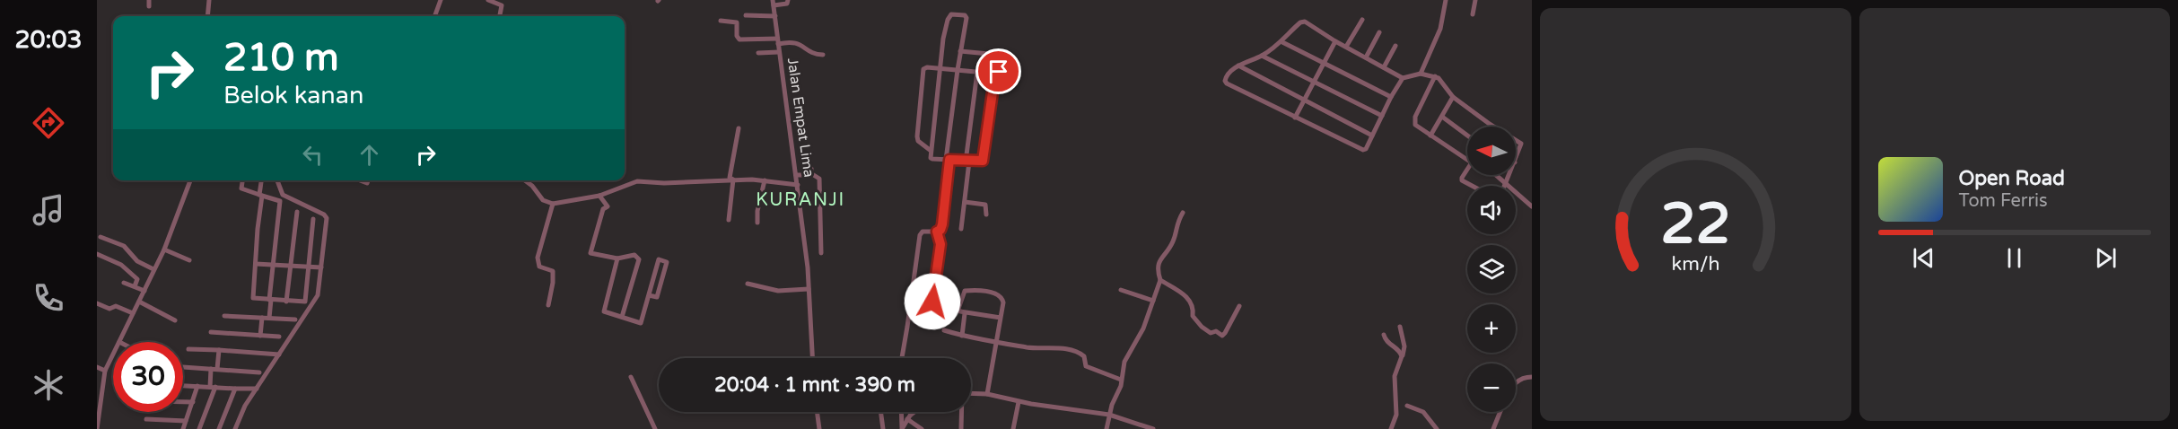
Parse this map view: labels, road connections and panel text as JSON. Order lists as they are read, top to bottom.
{
  "streets": {
    "street": ["Jalan Empat Lima"]
  },
  "districts": ["KURANJI"],
  "north": "left",
  "page": {
    "tabs": "20:03",
    "turn": ["210 m", "Belok kanan"],
    "map_buttons": ["+", "−"],
    "song": ["Open Road", "Tom Ferris"],
    "limit": "30",
    "trip": "20:04 · 1 mnt · 390 m",
    "gauge": ["22", "km/h"]
  }
}
